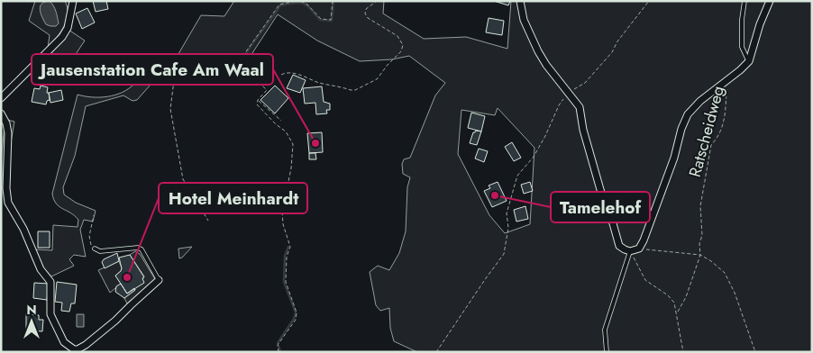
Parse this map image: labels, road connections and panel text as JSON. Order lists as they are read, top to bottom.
{
  "streets": {
    "path": ["Ratscheidweg"]
  },
  "places": ["Jausenstation Cafe Am Waal", "Tamelehof", "Hotel Meinhardt"],
  "north": "top"
}
